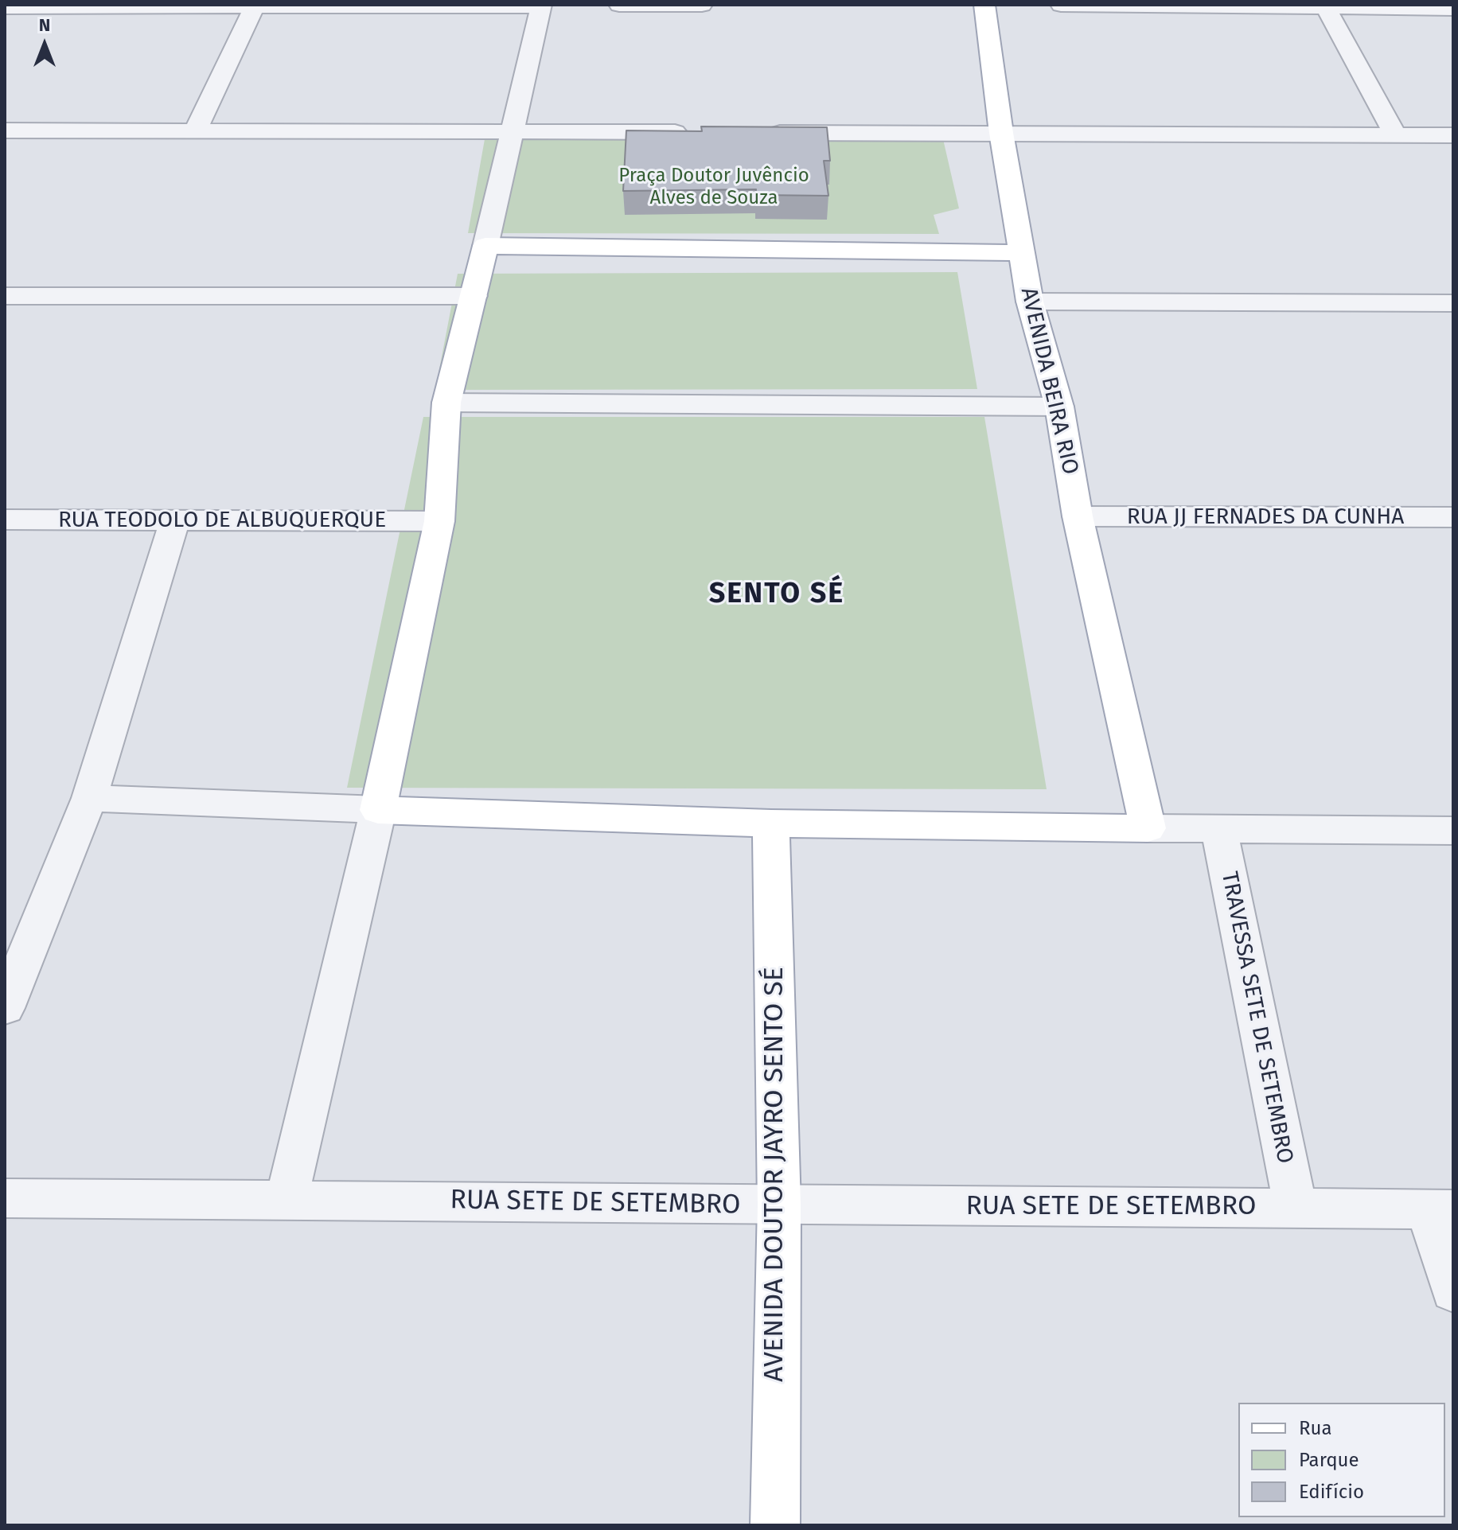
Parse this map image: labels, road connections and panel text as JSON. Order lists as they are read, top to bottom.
{
  "streets": {
    "main road": ["AVENIDA BEIRA RIO", "AVENIDA DOUTOR JAYRO SENTO SÉ"],
    "street": [
      "RUA JJ FERNADES DA CUNHA",
      "RUA TEODOLO DE ALBUQUERQUE",
      "TRAVESSA SETE DE SETEMBRO",
      "RUA SETE DE SETEMBRO"
    ]
  },
  "crossings": [
    ["AVENIDA BEIRA RIO", "RUA JJ FERNADES DA CUNHA"],
    ["TRAVESSA SETE DE SETEMBRO", "RUA SETE DE SETEMBRO"],
    ["AVENIDA DOUTOR JAYRO SENTO SÉ", "RUA SETE DE SETEMBRO"]
  ],
  "districts": ["SENTO SÉ"],
  "parks": ["Praça Doutor Juvêncio Alves de Souza"],
  "legend": ["Rua", "Parque", "Edifício"],
  "north": "top"
}
